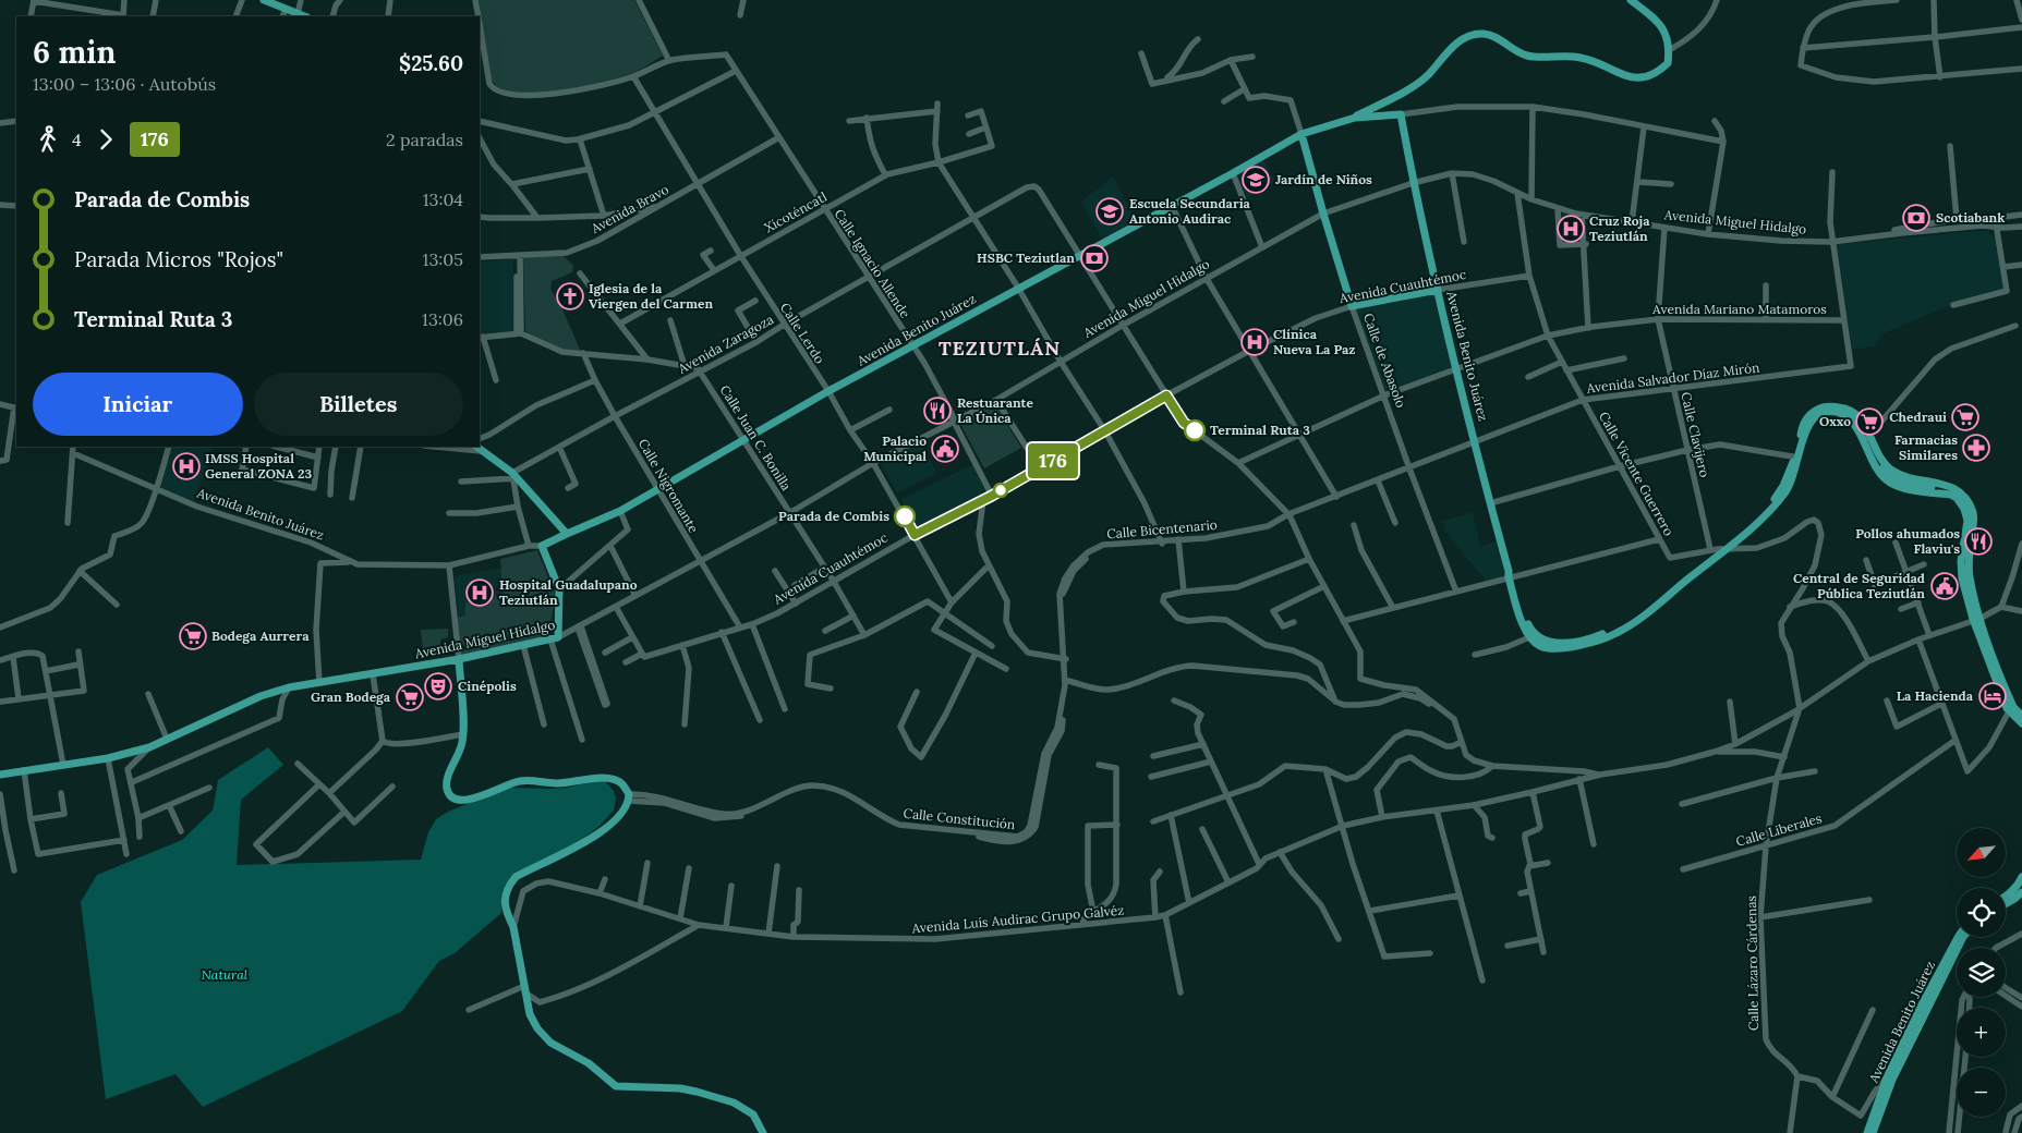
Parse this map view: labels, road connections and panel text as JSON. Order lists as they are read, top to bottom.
{
  "streets": {
    "main road": [
      "Avenida Miguel Hidalgo",
      "Avenida Cuauhtémoc",
      "Avenida Benito Juárez",
      "Calle de Abasolo"
    ],
    "street": [
      "Avenida Bravo",
      "Xicoténcatl",
      "Calle Ignacio Allende",
      "Avenida Mariano Matamoros",
      "Calle Lerdo",
      "Avenida Zaragoza",
      "Avenida Salvador Díaz Mirón",
      "Calle Clavijero",
      "Calle Juan C. Bonilla",
      "Calle Vicente Guerrero",
      "Calle Nigromante",
      "Calle Bicentenario",
      "Calle Constitución",
      "Calle Liberales",
      "Avenida Luís Audirac Grupo Galvéz",
      "Calle Lázaro Cárdenas"
    ]
  },
  "crossings": [
    ["Avenida Bravo", "Calle Ignacio Allende"],
    ["Avenida Bravo", "Calle Lerdo"],
    ["Xicoténcatl", "Calle Ignacio Allende"],
    ["Xicoténcatl", "Calle Lerdo"],
    ["Avenida Miguel Hidalgo", "Calle Ignacio Allende"],
    ["Avenida Miguel Hidalgo", "Avenida Benito Juárez"],
    ["Avenida Miguel Hidalgo", "Calle Lerdo"],
    ["Avenida Miguel Hidalgo", "Calle de Abasolo"],
    ["Avenida Miguel Hidalgo", "Calle Clavijero"],
    ["Avenida Miguel Hidalgo", "Calle Juan C. Bonilla"],
    ["Avenida Miguel Hidalgo", "Calle Vicente Guerrero"],
    ["Avenida Miguel Hidalgo", "Calle Nigromante"],
    ["Calle Ignacio Allende", "Avenida Benito Juárez"],
    ["Calle Ignacio Allende", "Avenida Zaragoza"],
    ["Avenida Cuauhtémoc", "Avenida Benito Juárez"],
    ["Avenida Cuauhtémoc", "Calle Lerdo"],
    ["Avenida Cuauhtémoc", "Calle de Abasolo"],
    ["Avenida Cuauhtémoc", "Calle Juan C. Bonilla"],
    ["Avenida Cuauhtémoc", "Calle Vicente Guerrero"],
    ["Avenida Cuauhtémoc", "Calle Nigromante"],
    ["Avenida Mariano Matamoros", "Avenida Benito Juárez"],
    ["Avenida Mariano Matamoros", "Calle de Abasolo"],
    ["Avenida Mariano Matamoros", "Avenida Salvador Díaz Mirón"],
    ["Avenida Mariano Matamoros", "Calle Clavijero"],
    ["Avenida Mariano Matamoros", "Calle Vicente Guerrero"],
    ["Avenida Benito Juárez", "Calle Lerdo"],
    ["Avenida Benito Juárez", "Avenida Zaragoza"],
    ["Avenida Benito Juárez", "Calle de Abasolo"],
    ["Avenida Benito Juárez", "Avenida Salvador Díaz Mirón"],
    ["Avenida Benito Juárez", "Calle Juan C. Bonilla"],
    ["Avenida Benito Juárez", "Calle Nigromante"],
    ["Calle Lerdo", "Avenida Zaragoza"],
    ["Avenida Zaragoza", "Calle Juan C. Bonilla"],
    ["Avenida Zaragoza", "Calle Nigromante"],
    ["Calle de Abasolo", "Avenida Salvador Díaz Mirón"],
    ["Avenida Salvador Díaz Mirón", "Calle Clavijero"],
    ["Avenida Salvador Díaz Mirón", "Calle Vicente Guerrero"],
    ["Avenida Salvador Díaz Mirón", "Calle Bicentenario"],
    ["Calle Clavijero", "Calle Vicente Guerrero"],
    ["Calle Bicentenario", "Calle Constitución"],
    ["Calle Liberales", "Calle Lázaro Cárdenas"]
  ],
  "districts": ["TEZIUTLÁN"],
  "parks": ["Natural"],
  "places": {
    "school or university": ["Jardín de Niños", "Escuela Secundaria Antonio Audirac"],
    "bank": ["Scotiabank", "HSBC Teziutlan"],
    "hospital": [
      "Cruz Roja Teziutlán",
      "Clínica Nueva La Paz",
      "IMSS Hospital General ZONA 23",
      "Hospital Guadalupano Teziutlán"
    ],
    "church": ["Iglesia de la Viergen del Carmen"],
    "restaurant": ["Restuarante La Única", "Pollos ahumados Flaviu's"],
    "supermarket": [
      "Chedraui",
      "Oxxo",
      "Bodega Aurrera",
      "Gran Bodega"
    ],
    "other": ["Terminal Ruta 3", "Parada de Combis"],
    "pharmacy": ["Farmacias Similares"],
    "public building": ["Palacio Municipal", "Central de Seguridad Pública Teziutlán"],
    "theatre": ["Cinépolis"],
    "hotel": ["La Hacienda"]
  },
  "lines": ["bus line 176"],
  "north": "bottom left",
  "page": {
    "on_map": "176",
    "heading": ["6 min", "13:00 – 13:06 · Autobús", "$25.60"],
    "legs": ["4", "176", "2 paradas"],
    "list": [
      {
        "name": "Parada de Combis",
        "value": "13:04"
      },
      {
        "name": "Parada Micros \"Rojos\"",
        "value": "13:05"
      },
      {
        "name": "Terminal Ruta 3",
        "value": "13:06"
      }
    ],
    "buttons": ["Iniciar", "Billetes"],
    "map_buttons": ["+", "−"]
  }
}
